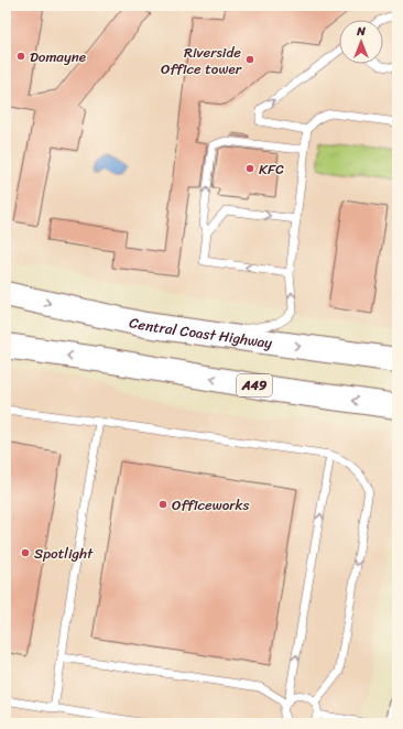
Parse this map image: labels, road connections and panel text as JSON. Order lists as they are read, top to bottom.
{
  "streets": {
    "highway": ["Central Coast Highway", "A49"]
  },
  "places": [
    "Domayne",
    "Riverside Office tower",
    "KFC",
    "Officeworks",
    "Spotlight"
  ],
  "north": "top"
}
